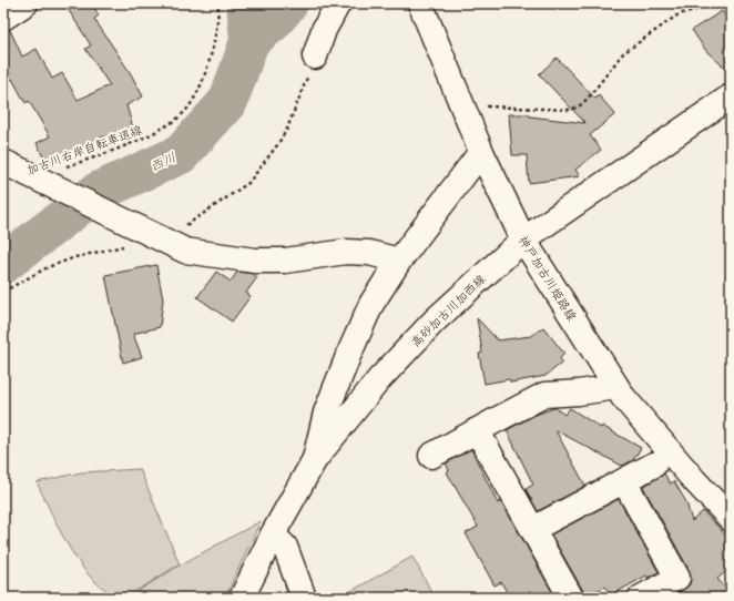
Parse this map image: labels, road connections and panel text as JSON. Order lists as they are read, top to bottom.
{
  "streets": {
    "street": ["神戸加古川姫路線", "高砂加古川加西線"],
    "path": ["加古川右岸自転車道線"]
  },
  "crossings": [
    ["神戸加古川姫路線", "高砂加古川加西線"]
  ],
  "water": ["西川"]
}
